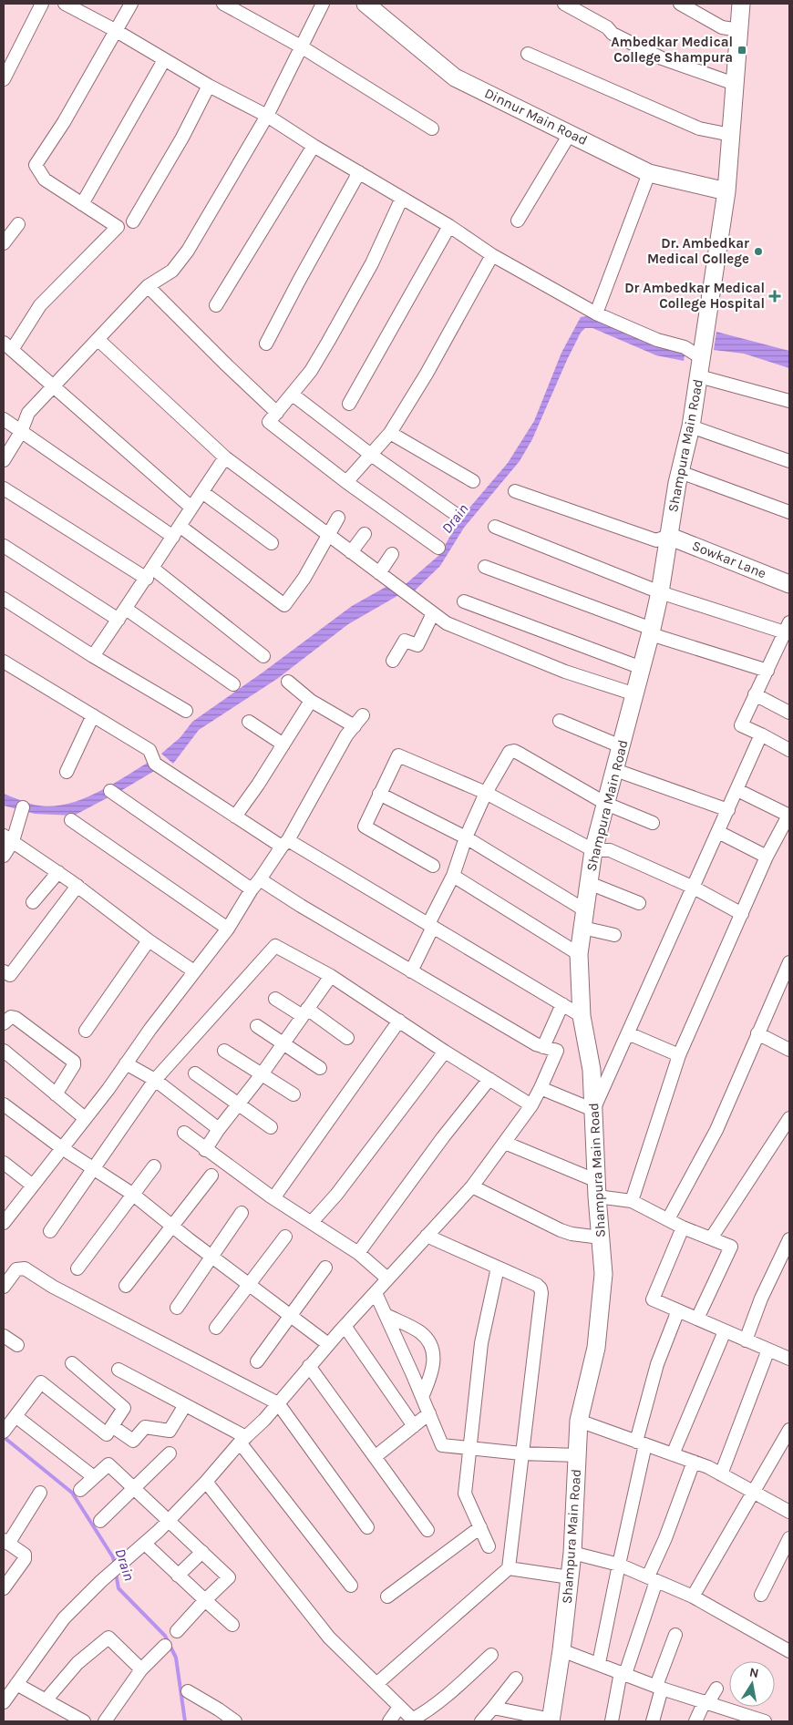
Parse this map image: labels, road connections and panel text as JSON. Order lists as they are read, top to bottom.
{
  "streets": {
    "street": ["Dinnur Main Road", "Shampura Main Road", "Sowkar Lane"]
  },
  "crossings": [
    ["Dinnur Main Road", "Shampura Main Road"],
    ["Shampura Main Road", "Sowkar Lane"]
  ],
  "water": ["Drain"],
  "places": {
    "transit": ["Ambedkar Medical College Shampura"],
    "other": ["Dr. Ambedkar Medical College"],
    "health": ["Dr Ambedkar Medical College Hospital"]
  },
  "north": "top"
}
